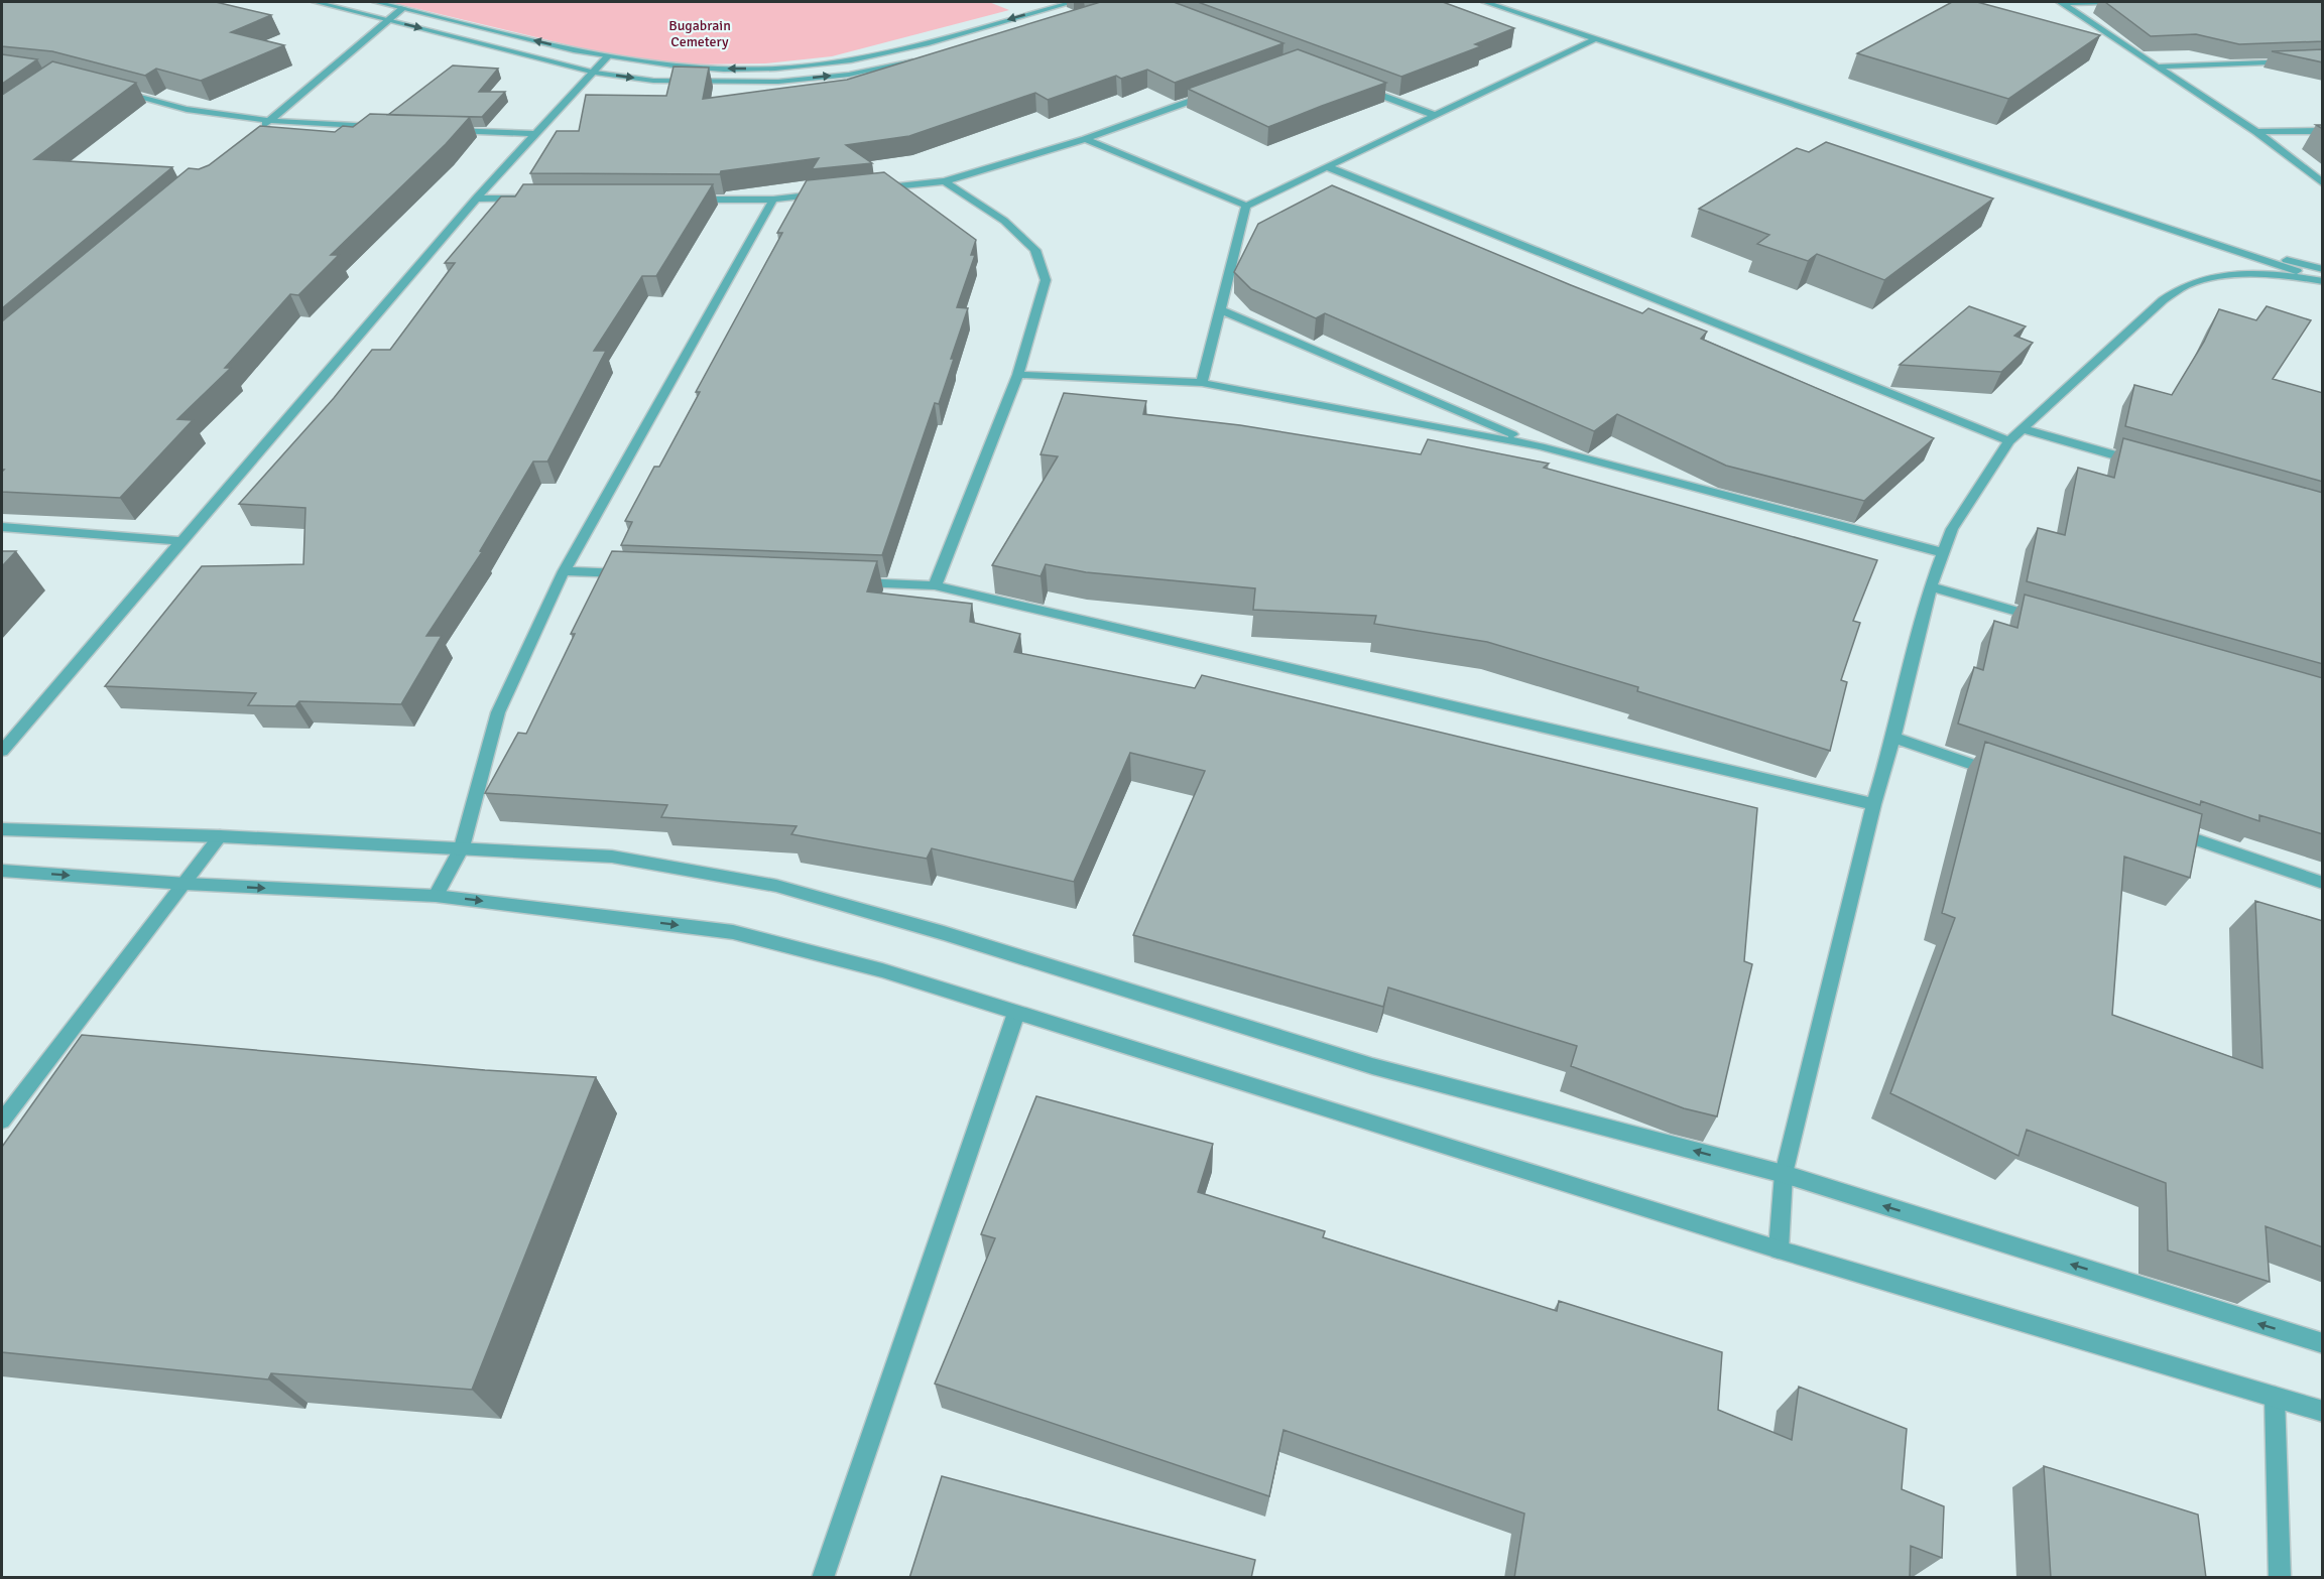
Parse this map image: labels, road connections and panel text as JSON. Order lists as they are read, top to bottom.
{
  "parks": ["Bugabrain Cemetery"]
}
